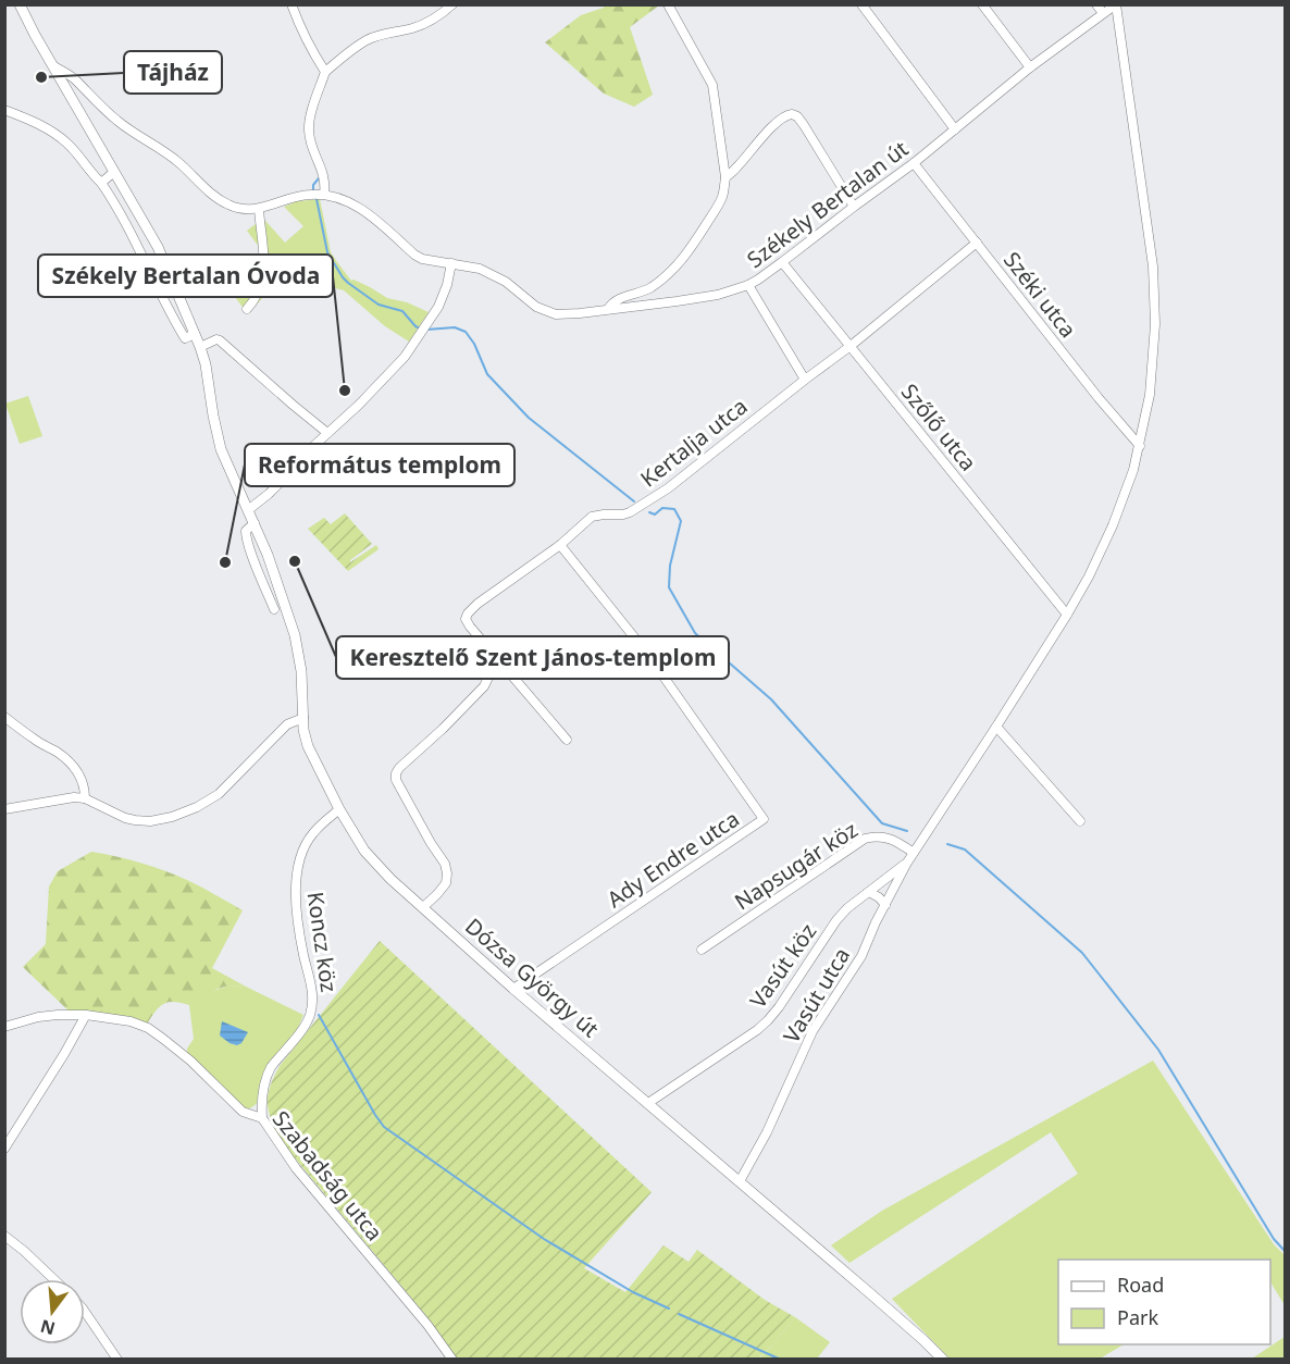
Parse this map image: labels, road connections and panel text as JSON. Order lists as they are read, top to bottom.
{
  "streets": {
    "main road": ["Dózsa György út"],
    "street": [
      "Székely Bertalan út",
      "Széki utca",
      "Szőlő utca",
      "Kertalja utca",
      "Ady Endre utca",
      "Napsugár köz",
      "Koncz köz",
      "Vasút köz",
      "Vasút utca",
      "Szabadság utca"
    ]
  },
  "crossings": [
    ["Székely Bertalan út", "Széki utca"],
    ["Székely Bertalan út", "Szőlő utca"],
    ["Székely Bertalan út", "Dózsa György út"],
    ["Széki utca", "Kertalja utca"],
    ["Szőlő utca", "Kertalja utca"],
    ["Kertalja utca", "Ady Endre utca"],
    ["Ady Endre utca", "Dózsa György út"],
    ["Koncz köz", "Dózsa György út"],
    ["Koncz köz", "Szabadság utca"],
    ["Vasút köz", "Dózsa György út"],
    ["Vasút köz", "Vasút utca"],
    ["Dózsa György út", "Vasút utca"]
  ],
  "places": [
    "Tájház",
    "Székely Bertalan Óvoda",
    "Keresztelő Szent János-templom",
    "Református templom"
  ],
  "legend": ["Road", "Park"],
  "north": "bottom"
}
